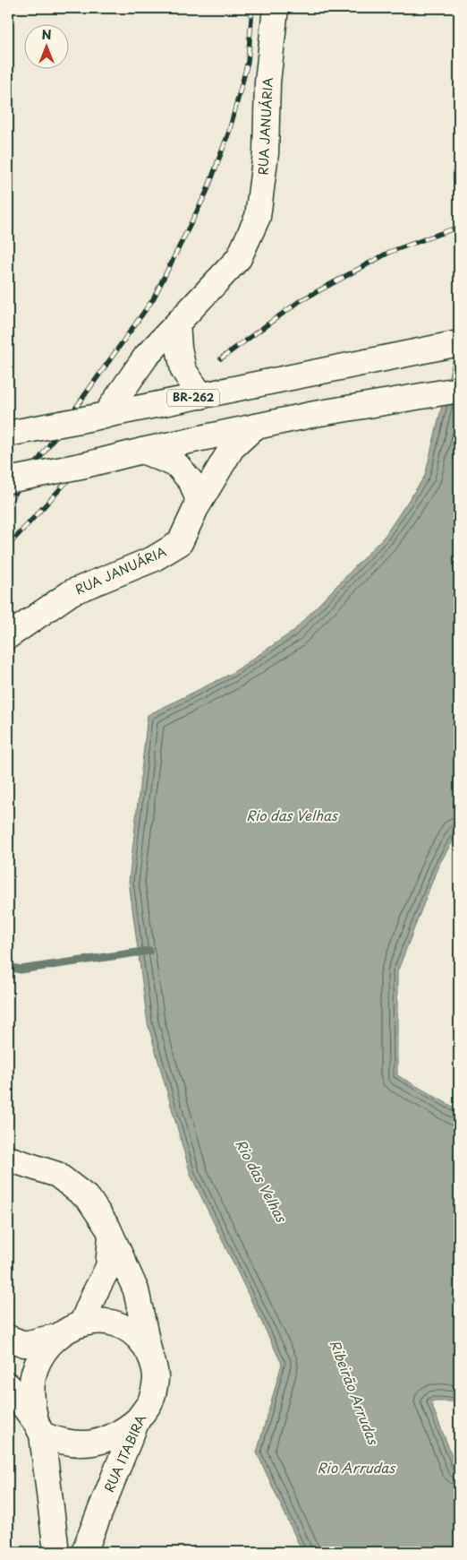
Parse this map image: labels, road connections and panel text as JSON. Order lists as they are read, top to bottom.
{
  "streets": {
    "street": ["RUA JANUÁRIA", "BR-262", "RUA ITABIRA"]
  },
  "crossings": [
    ["RUA JANUÁRIA", "BR-262"]
  ],
  "water": ["Rio das Velhas", "Ribeirão Arrudas", "Rio Arrudas"],
  "north": "top"
}
